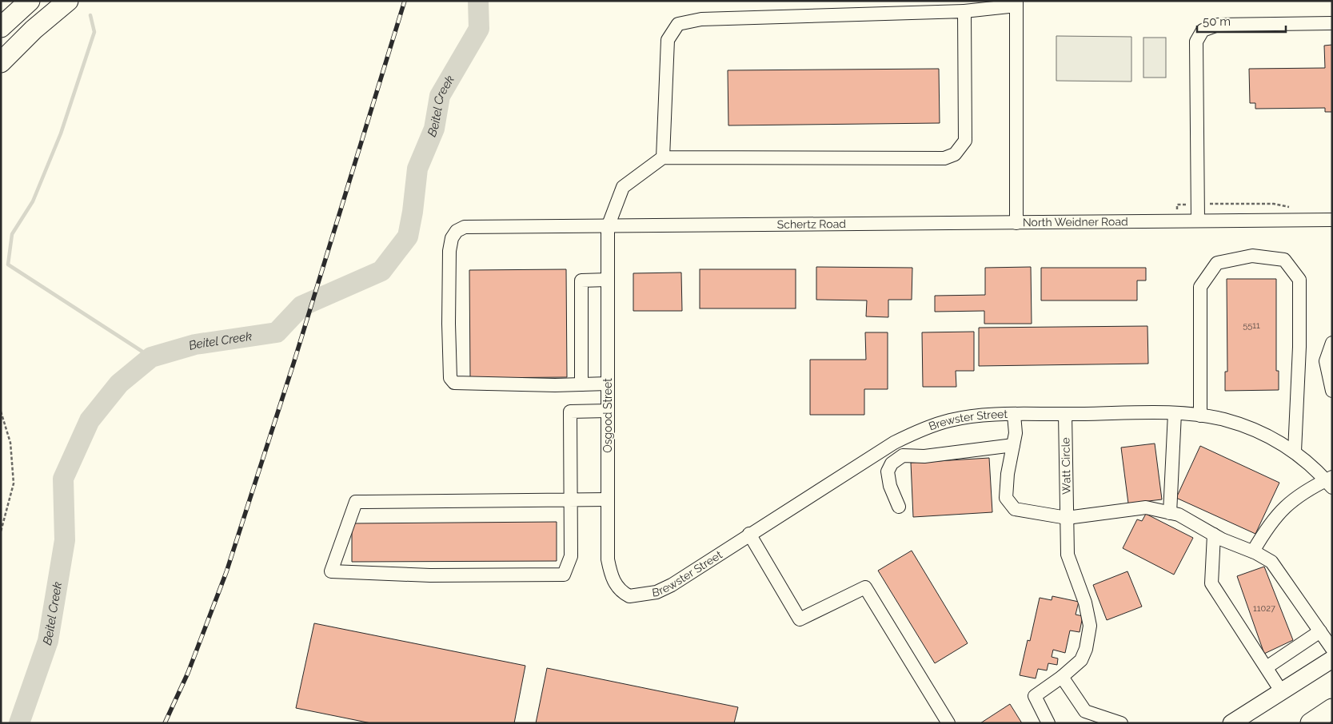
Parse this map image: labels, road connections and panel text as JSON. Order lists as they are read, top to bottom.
{
  "streets": {
    "street": [
      "North Weidner Road",
      "Schertz Road",
      "Osgood Street",
      "Brewster Street",
      "Watt Circle"
    ]
  },
  "crossings": [
    ["North Weidner Road", "Schertz Road"],
    ["Schertz Road", "Osgood Street"],
    ["Osgood Street", "Brewster Street"],
    ["Brewster Street", "Watt Circle"]
  ],
  "water": ["Beitel Creek"],
  "house_numbers": ["5511", "11027"],
  "scale_bar": "50 m"
}
